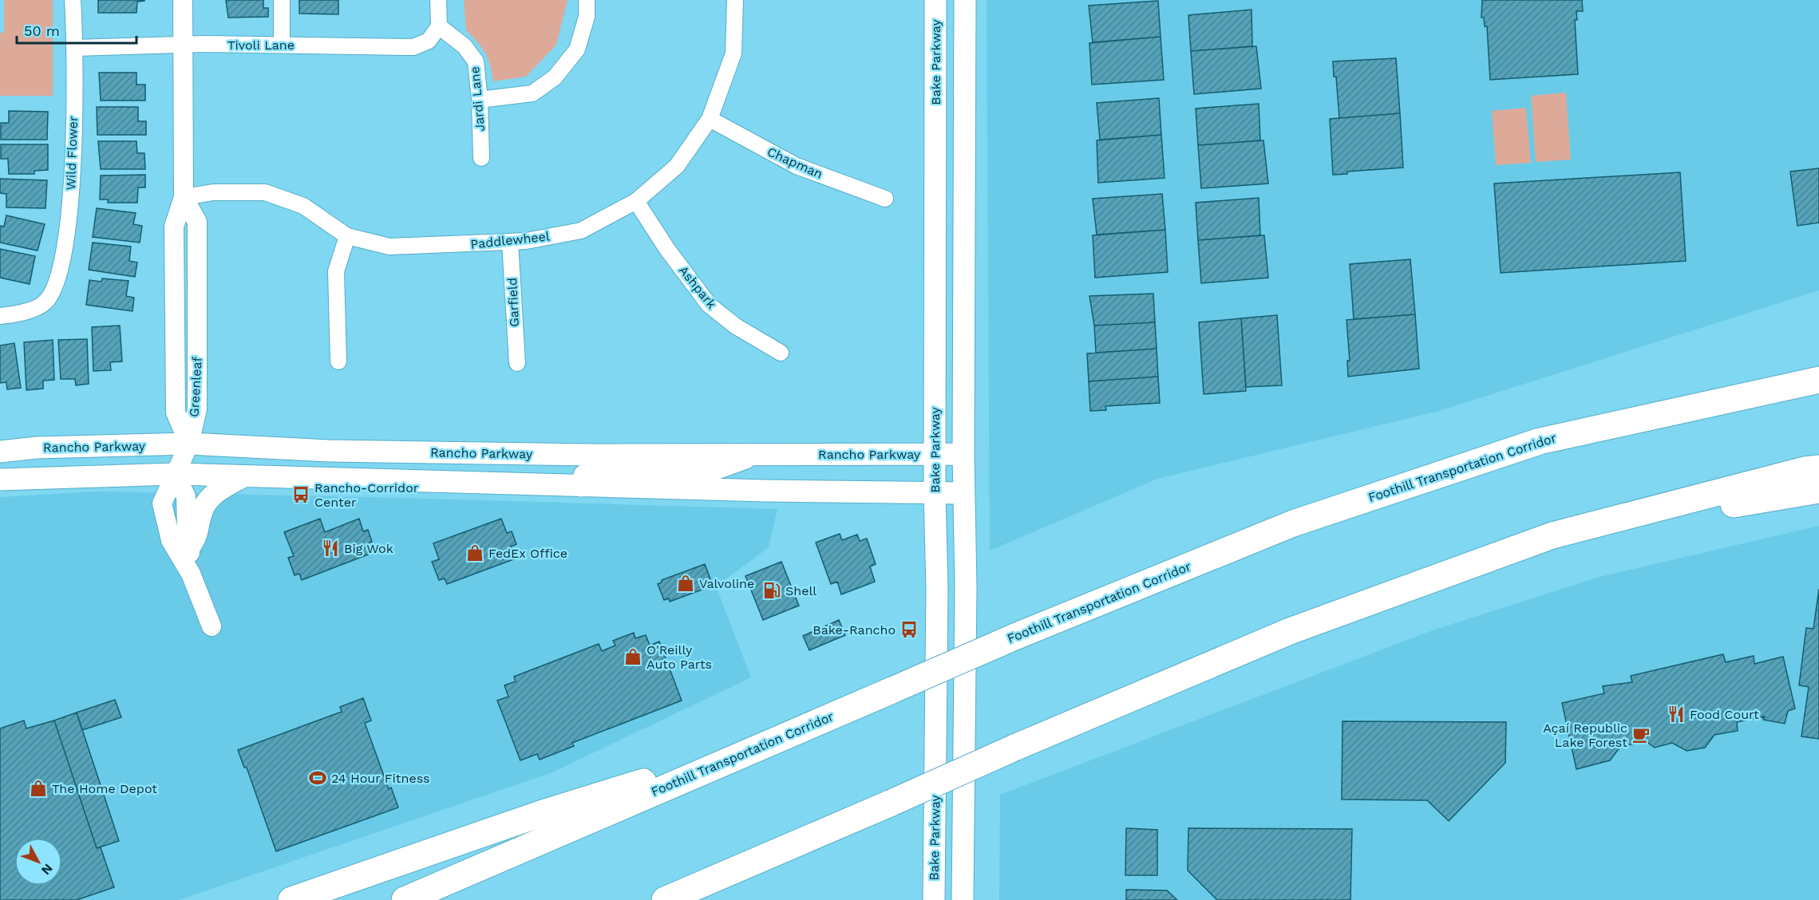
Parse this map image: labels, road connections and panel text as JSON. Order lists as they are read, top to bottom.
{
  "streets": {
    "highway": ["Foothill Transportation Corridor"],
    "main road": ["Bake Parkway", "Rancho Parkway"],
    "street": [
      "Tivoli Lane",
      "Jardi Lane",
      "Wild Flower",
      "Chapman",
      "Paddlewheel",
      "Ashpark",
      "Garfield",
      "Greenleaf"
    ]
  },
  "crossings": [
    ["Tivoli Lane", "Jardi Lane"],
    ["Tivoli Lane", "Wild Flower"],
    ["Tivoli Lane", "Greenleaf"],
    ["Bake Parkway", "Rancho Parkway"],
    ["Chapman", "Paddlewheel"],
    ["Paddlewheel", "Ashpark"],
    ["Paddlewheel", "Garfield"],
    ["Paddlewheel", "Greenleaf"],
    ["Greenleaf", "Rancho Parkway"]
  ],
  "places": {
    "bus stop": ["Rancho-Corridor Center", "Bake-Rancho"],
    "restaurant": ["Big Wok", "Food Court"],
    "shop": [
      "FedEx Office",
      "Valvoline",
      "O'Reilly Auto Parts",
      "The Home Depot"
    ],
    "fuel station": ["Shell"],
    "cafe": ["Açaí Republic Lake Forest"],
    "sports": ["24 Hour Fitness"]
  },
  "scale_bar": "50 m",
  "north": "bottom right"
}
